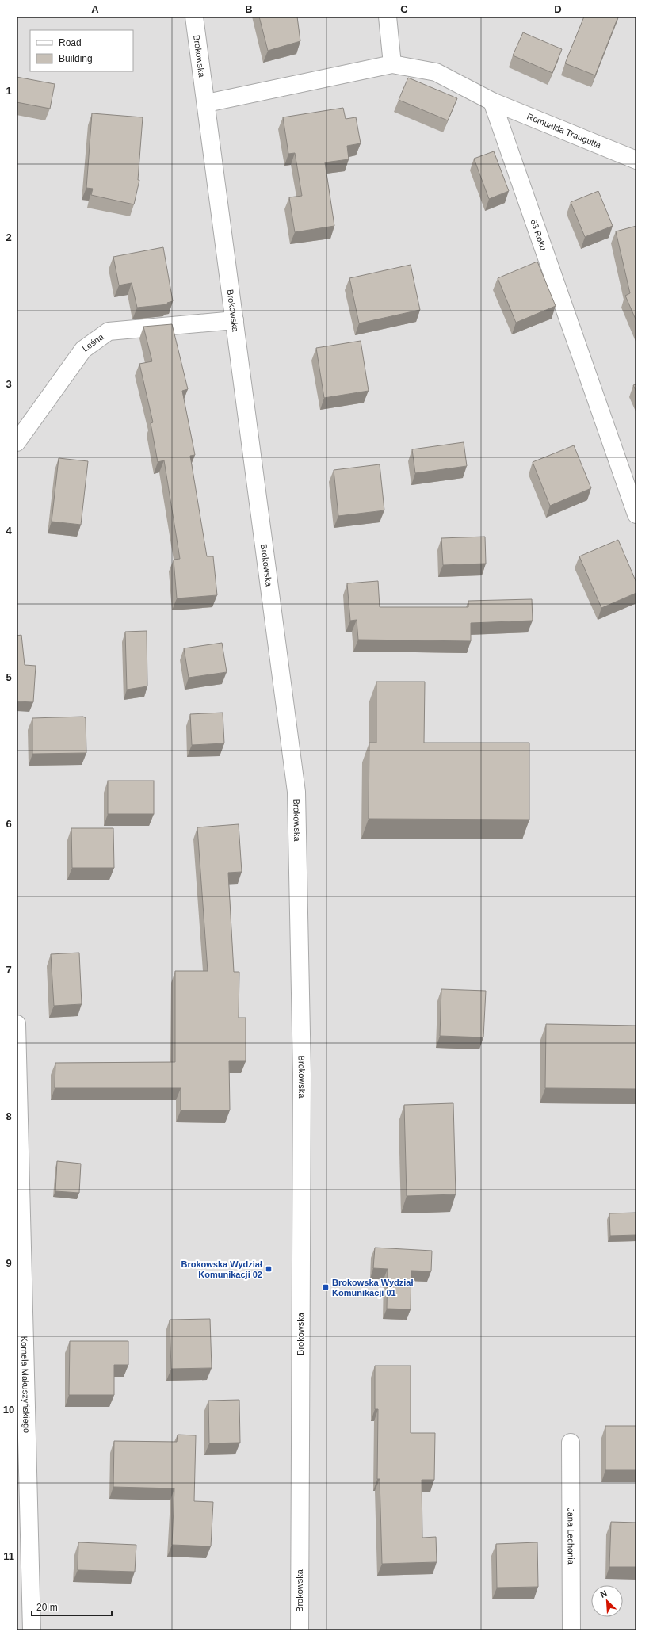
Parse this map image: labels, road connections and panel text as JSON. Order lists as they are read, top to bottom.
{
  "streets": {
    "street": [
      "Brokowska",
      "Romualda Traugutta",
      "63 Roku",
      "Leśna",
      "Kornela Makuszyńskiego",
      "Jana Lechonia"
    ]
  },
  "crossings": [
    ["Brokowska", "Leśna"],
    ["Romualda Traugutta", "63 Roku"]
  ],
  "places": {
    "transit": ["Brokowska Wydział Komunikacji 02", "Brokowska Wydział Komunikacji 01"]
  },
  "legend": ["Road", "Building"],
  "scale_bar": "20 m",
  "north": "top left",
  "grid": {
    "columns": [
      "A",
      "B",
      "C",
      "D"
    ],
    "rows": [
      "1",
      "2",
      "3",
      "4",
      "5",
      "6",
      "7",
      "8",
      "9",
      "10",
      "11"
    ]
  }
}
